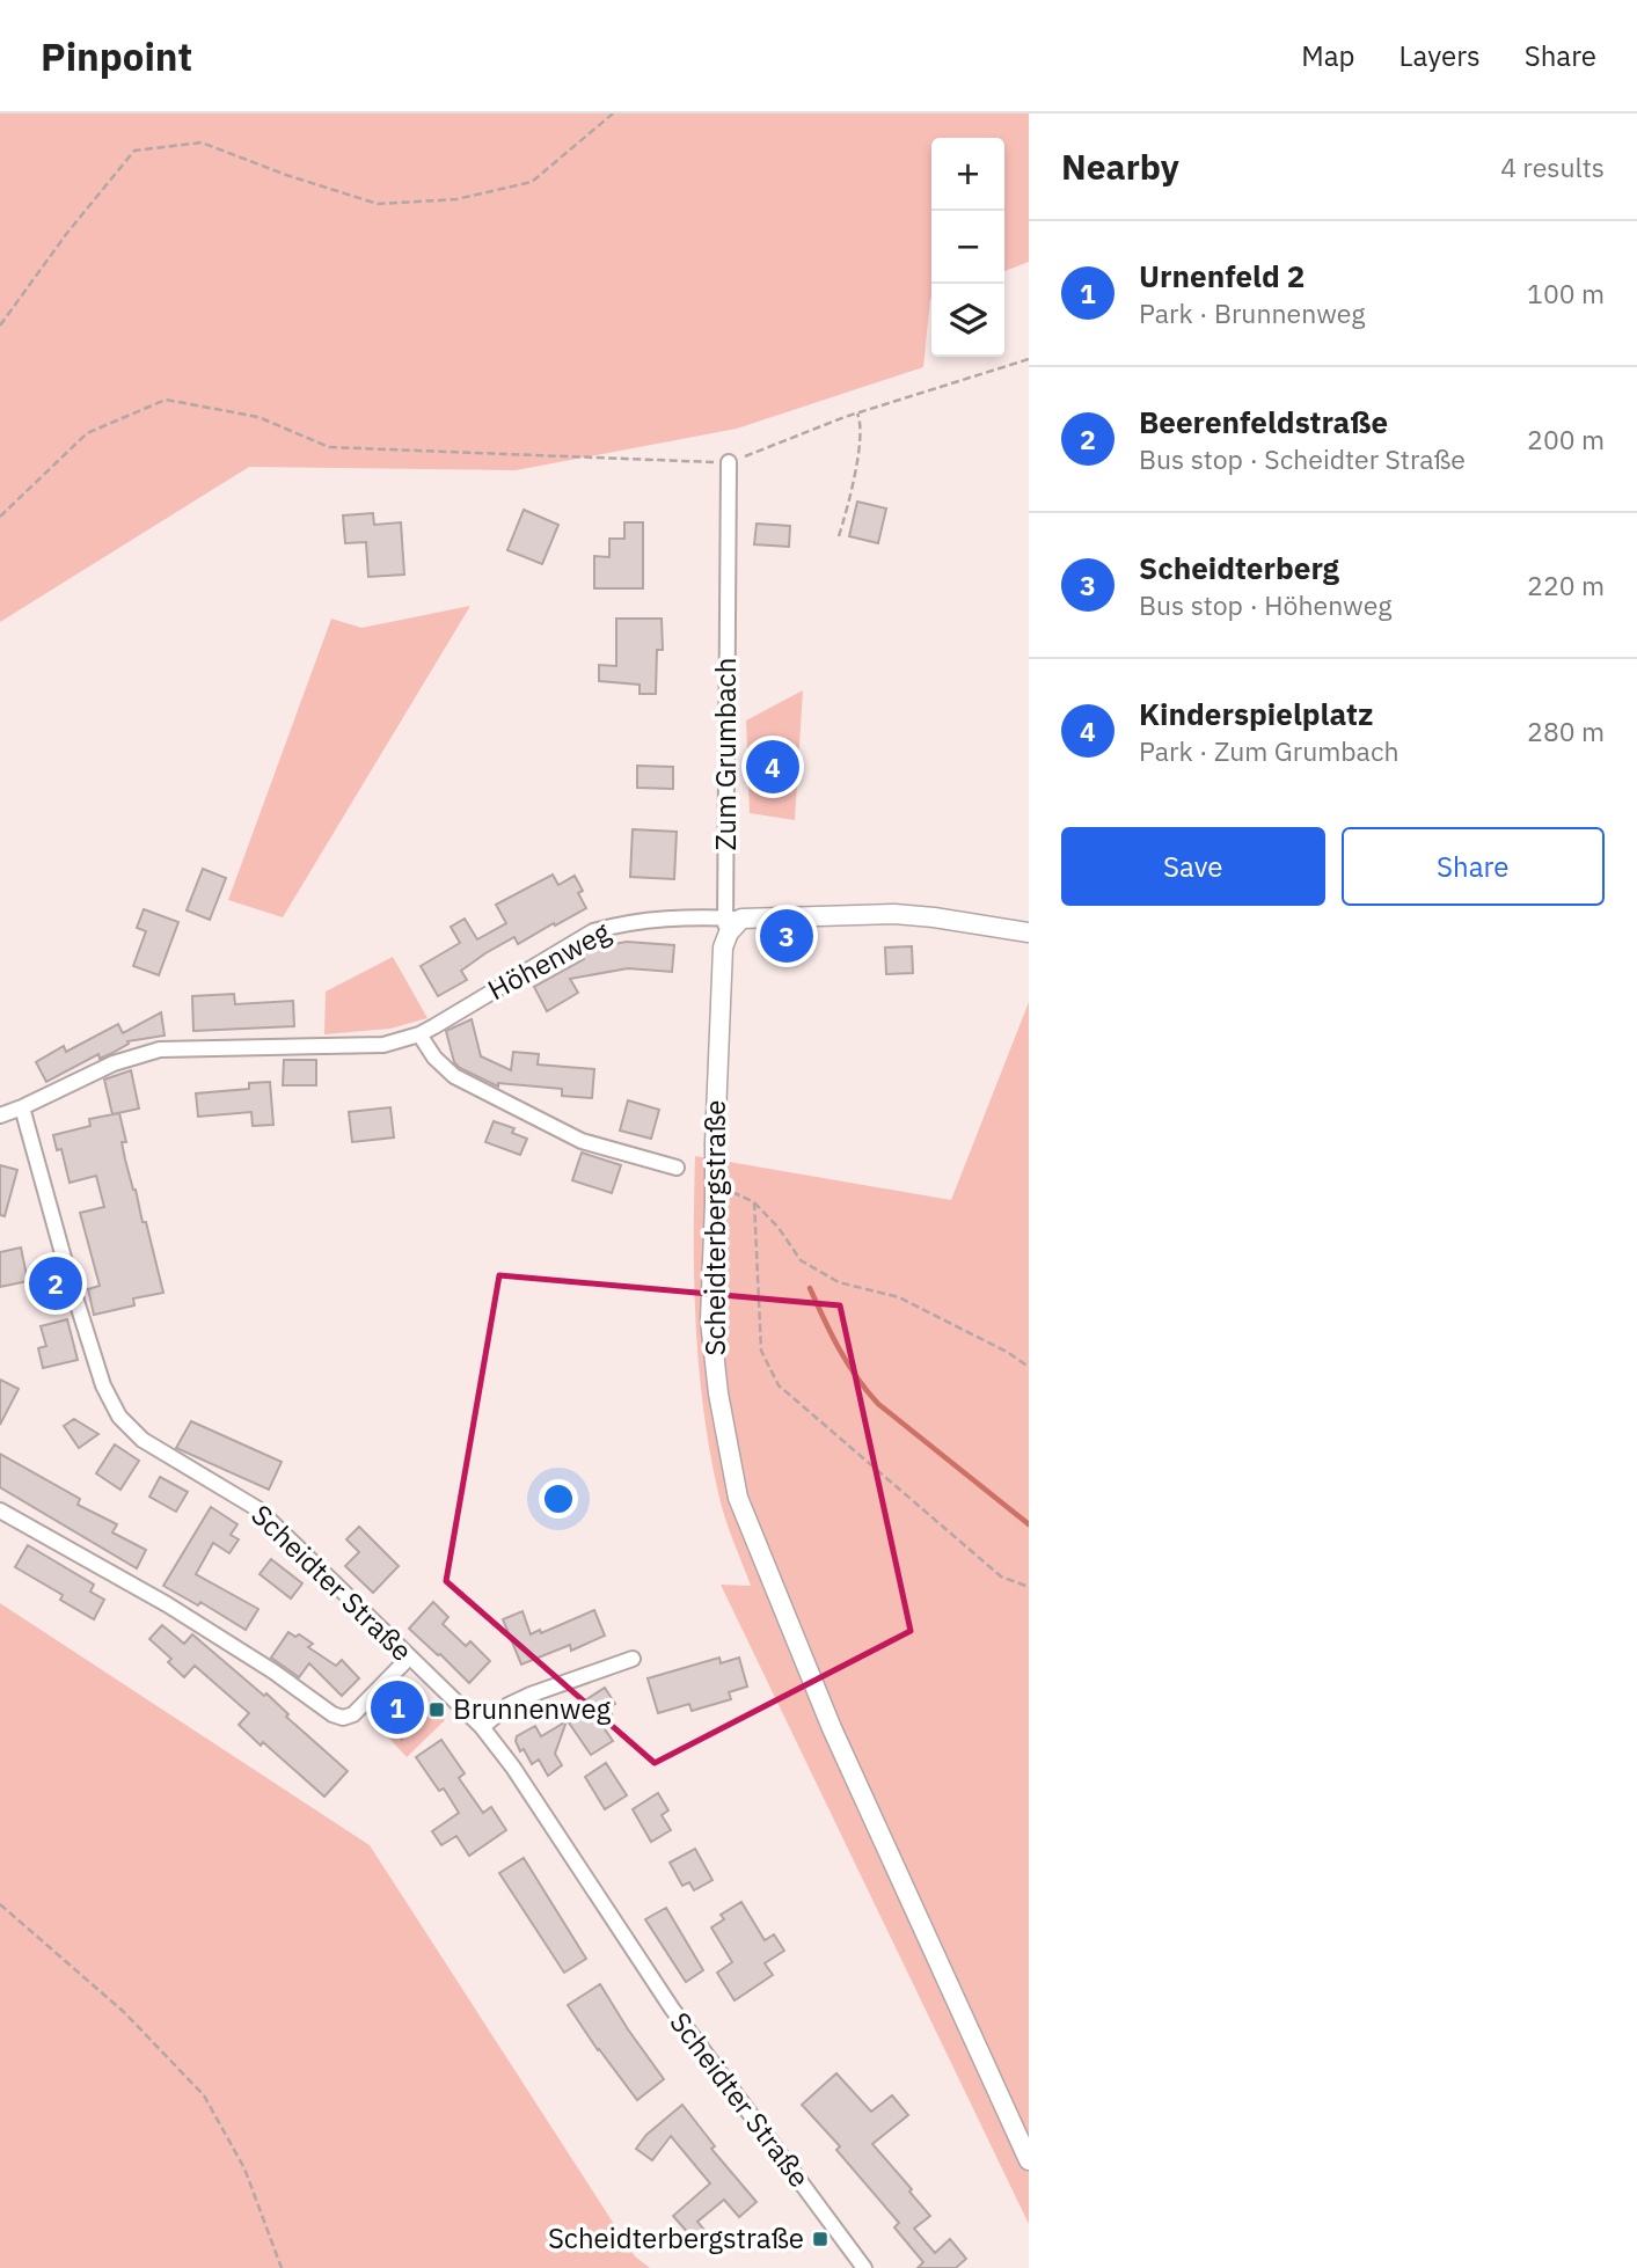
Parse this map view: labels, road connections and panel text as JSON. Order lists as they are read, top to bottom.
{
  "streets": {
    "street": [
      "Zum Grumbach",
      "Höhenweg",
      "Scheidterbergstraße",
      "Scheidter Straße"
    ]
  },
  "crossings": [
    ["Zum Grumbach", "Höhenweg"],
    ["Zum Grumbach", "Scheidterbergstraße"],
    ["Höhenweg", "Scheidterbergstraße"],
    ["Höhenweg", "Scheidter Straße"]
  ],
  "places": {
    "transit": ["Brunnenweg", "Scheidterbergstraße"]
  },
  "page": {
    "header": "Pinpoint",
    "nav": ["Map", "Layers", "Share"],
    "heading": ["Nearby", "4 results"],
    "map_buttons": ["+", "−"],
    "list": [
      {
        "mark": "1",
        "name": "Urnenfeld 2",
        "note": "Park · Brunnenweg",
        "value": "100 m"
      },
      {
        "mark": "2",
        "name": "Beerenfeldstraße",
        "note": "Bus stop · Scheidter Straße",
        "value": "200 m"
      },
      {
        "mark": "3",
        "name": "Scheidterberg",
        "note": "Bus stop · Höhenweg",
        "value": "220 m"
      },
      {
        "mark": "4",
        "name": "Kinderspielplatz",
        "note": "Park · Zum Grumbach",
        "value": "280 m"
      }
    ],
    "pins": [
      "4",
      "3",
      "2",
      "1"
    ],
    "buttons": ["Save", "Share"]
  }
}
